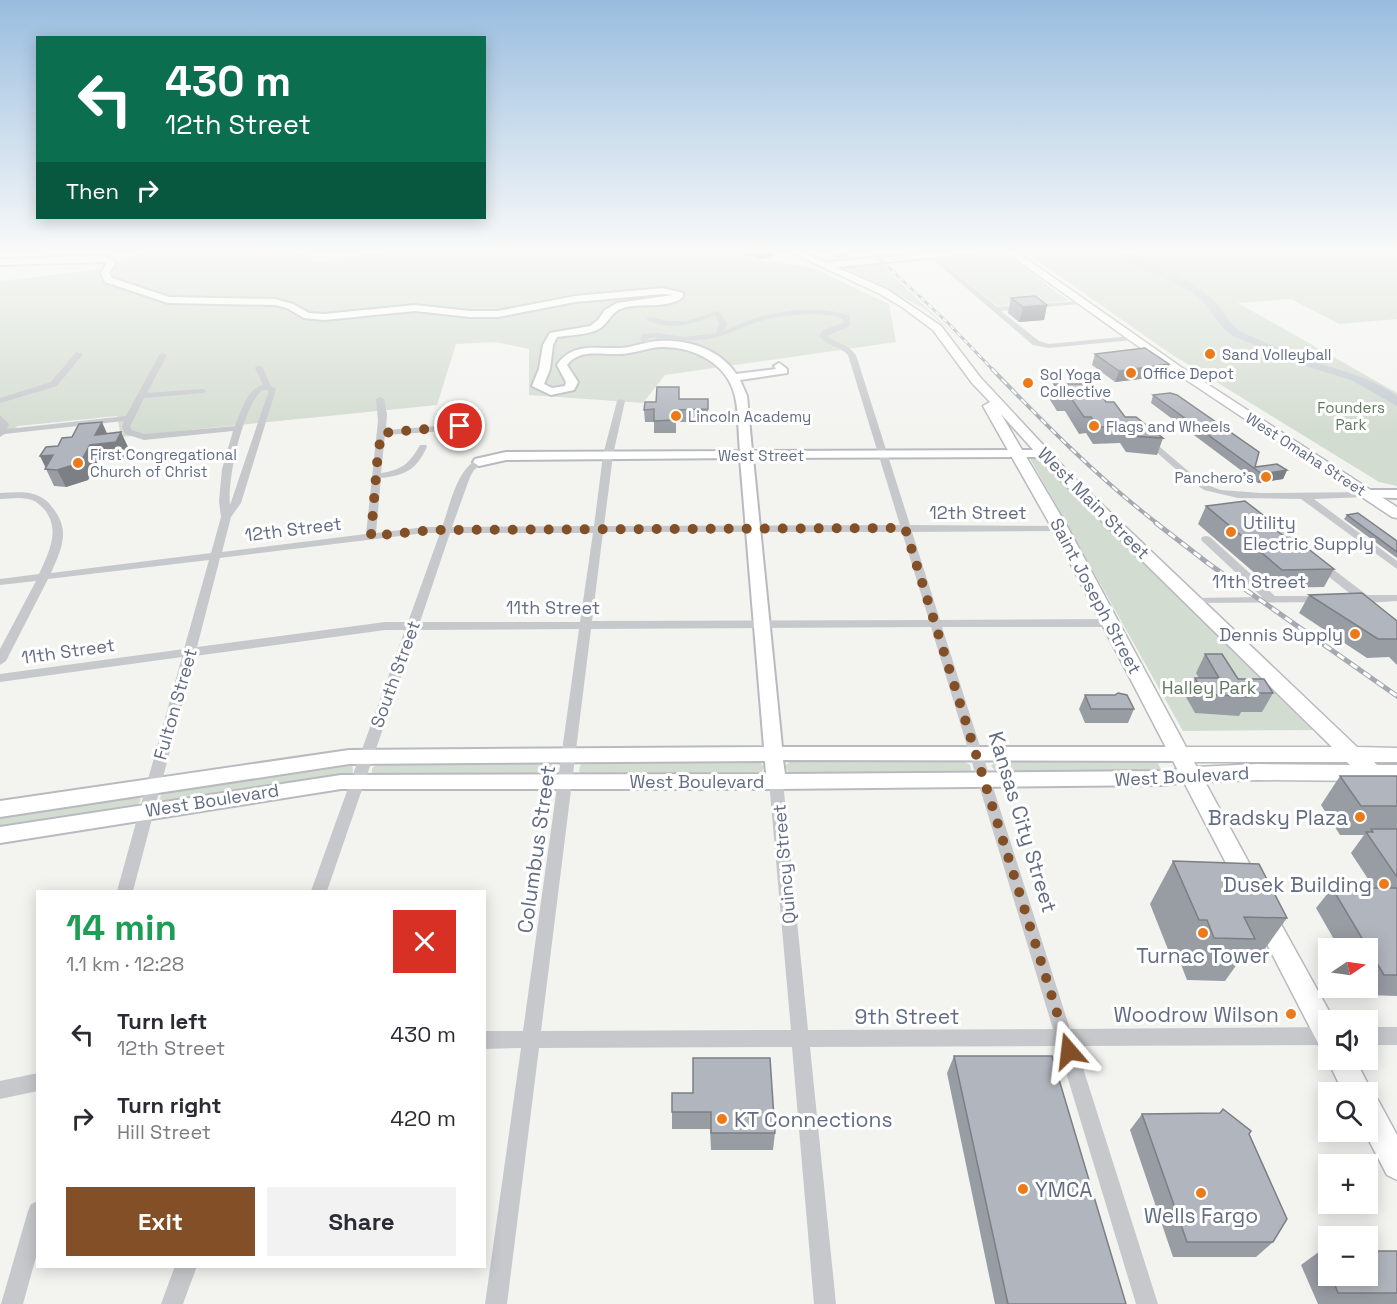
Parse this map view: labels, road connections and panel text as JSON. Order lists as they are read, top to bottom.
{
  "streets": {
    "main road": [
      "West Omaha Street",
      "West Main Street",
      "Saint Joseph Street",
      "West Boulevard"
    ],
    "street": [
      "West Street",
      "12th Street",
      "11th Street",
      "South Street",
      "Fulton Street",
      "Kansas City Street",
      "Columbus Street",
      "Quincy Street",
      "9th Street"
    ]
  },
  "crossings": [
    ["West Street", "West Main Street"],
    ["West Street", "Saint Joseph Street"],
    ["West Street", "South Street"],
    ["West Street", "Kansas City Street"],
    ["West Street", "Columbus Street"],
    ["West Street", "Quincy Street"],
    ["West Main Street", "11th Street"],
    ["West Main Street", "Saint Joseph Street"],
    ["West Main Street", "West Boulevard"],
    ["12th Street", "Saint Joseph Street"],
    ["12th Street", "South Street"],
    ["12th Street", "Fulton Street"],
    ["12th Street", "Kansas City Street"],
    ["12th Street", "Columbus Street"],
    ["12th Street", "Quincy Street"],
    ["11th Street", "Saint Joseph Street"],
    ["11th Street", "South Street"],
    ["11th Street", "Fulton Street"],
    ["11th Street", "Kansas City Street"],
    ["11th Street", "Columbus Street"],
    ["11th Street", "Quincy Street"],
    ["Saint Joseph Street", "West Boulevard"],
    ["South Street", "West Boulevard"],
    ["Fulton Street", "West Boulevard"],
    ["West Boulevard", "Kansas City Street"],
    ["West Boulevard", "Columbus Street"],
    ["West Boulevard", "Quincy Street"],
    ["Kansas City Street", "9th Street"],
    ["Columbus Street", "9th Street"],
    ["Quincy Street", "9th Street"]
  ],
  "parks": ["Founders Park", "Halley Park"],
  "places": [
    "Sand Volleyball",
    "Office Depot",
    "Sol Yoga Collective",
    "Lincoln Academy",
    "Flags and Wheels",
    "First Congregational Church of Christ",
    "Panchero's",
    "Utility Electric Supply",
    "Dennis Supply",
    "Bradsky Plaza",
    "Dusek Building",
    "Turnac Tower",
    "Woodrow Wilson",
    "KT Connections",
    "YMCA",
    "Wells Fargo"
  ],
  "north": "right",
  "page": {
    "turn": ["430 m", "12th Street"],
    "then": "Then",
    "heading": ["14 min", "1.1 km · 12:28"],
    "map_buttons": ["+", "−"],
    "list": [
      {
        "name": "Turn left",
        "note": "12th Street",
        "value": "430 m"
      },
      {
        "name": "Turn right",
        "note": "Hill Street",
        "value": "420 m"
      }
    ],
    "buttons": ["Exit", "Share"]
  }
}
